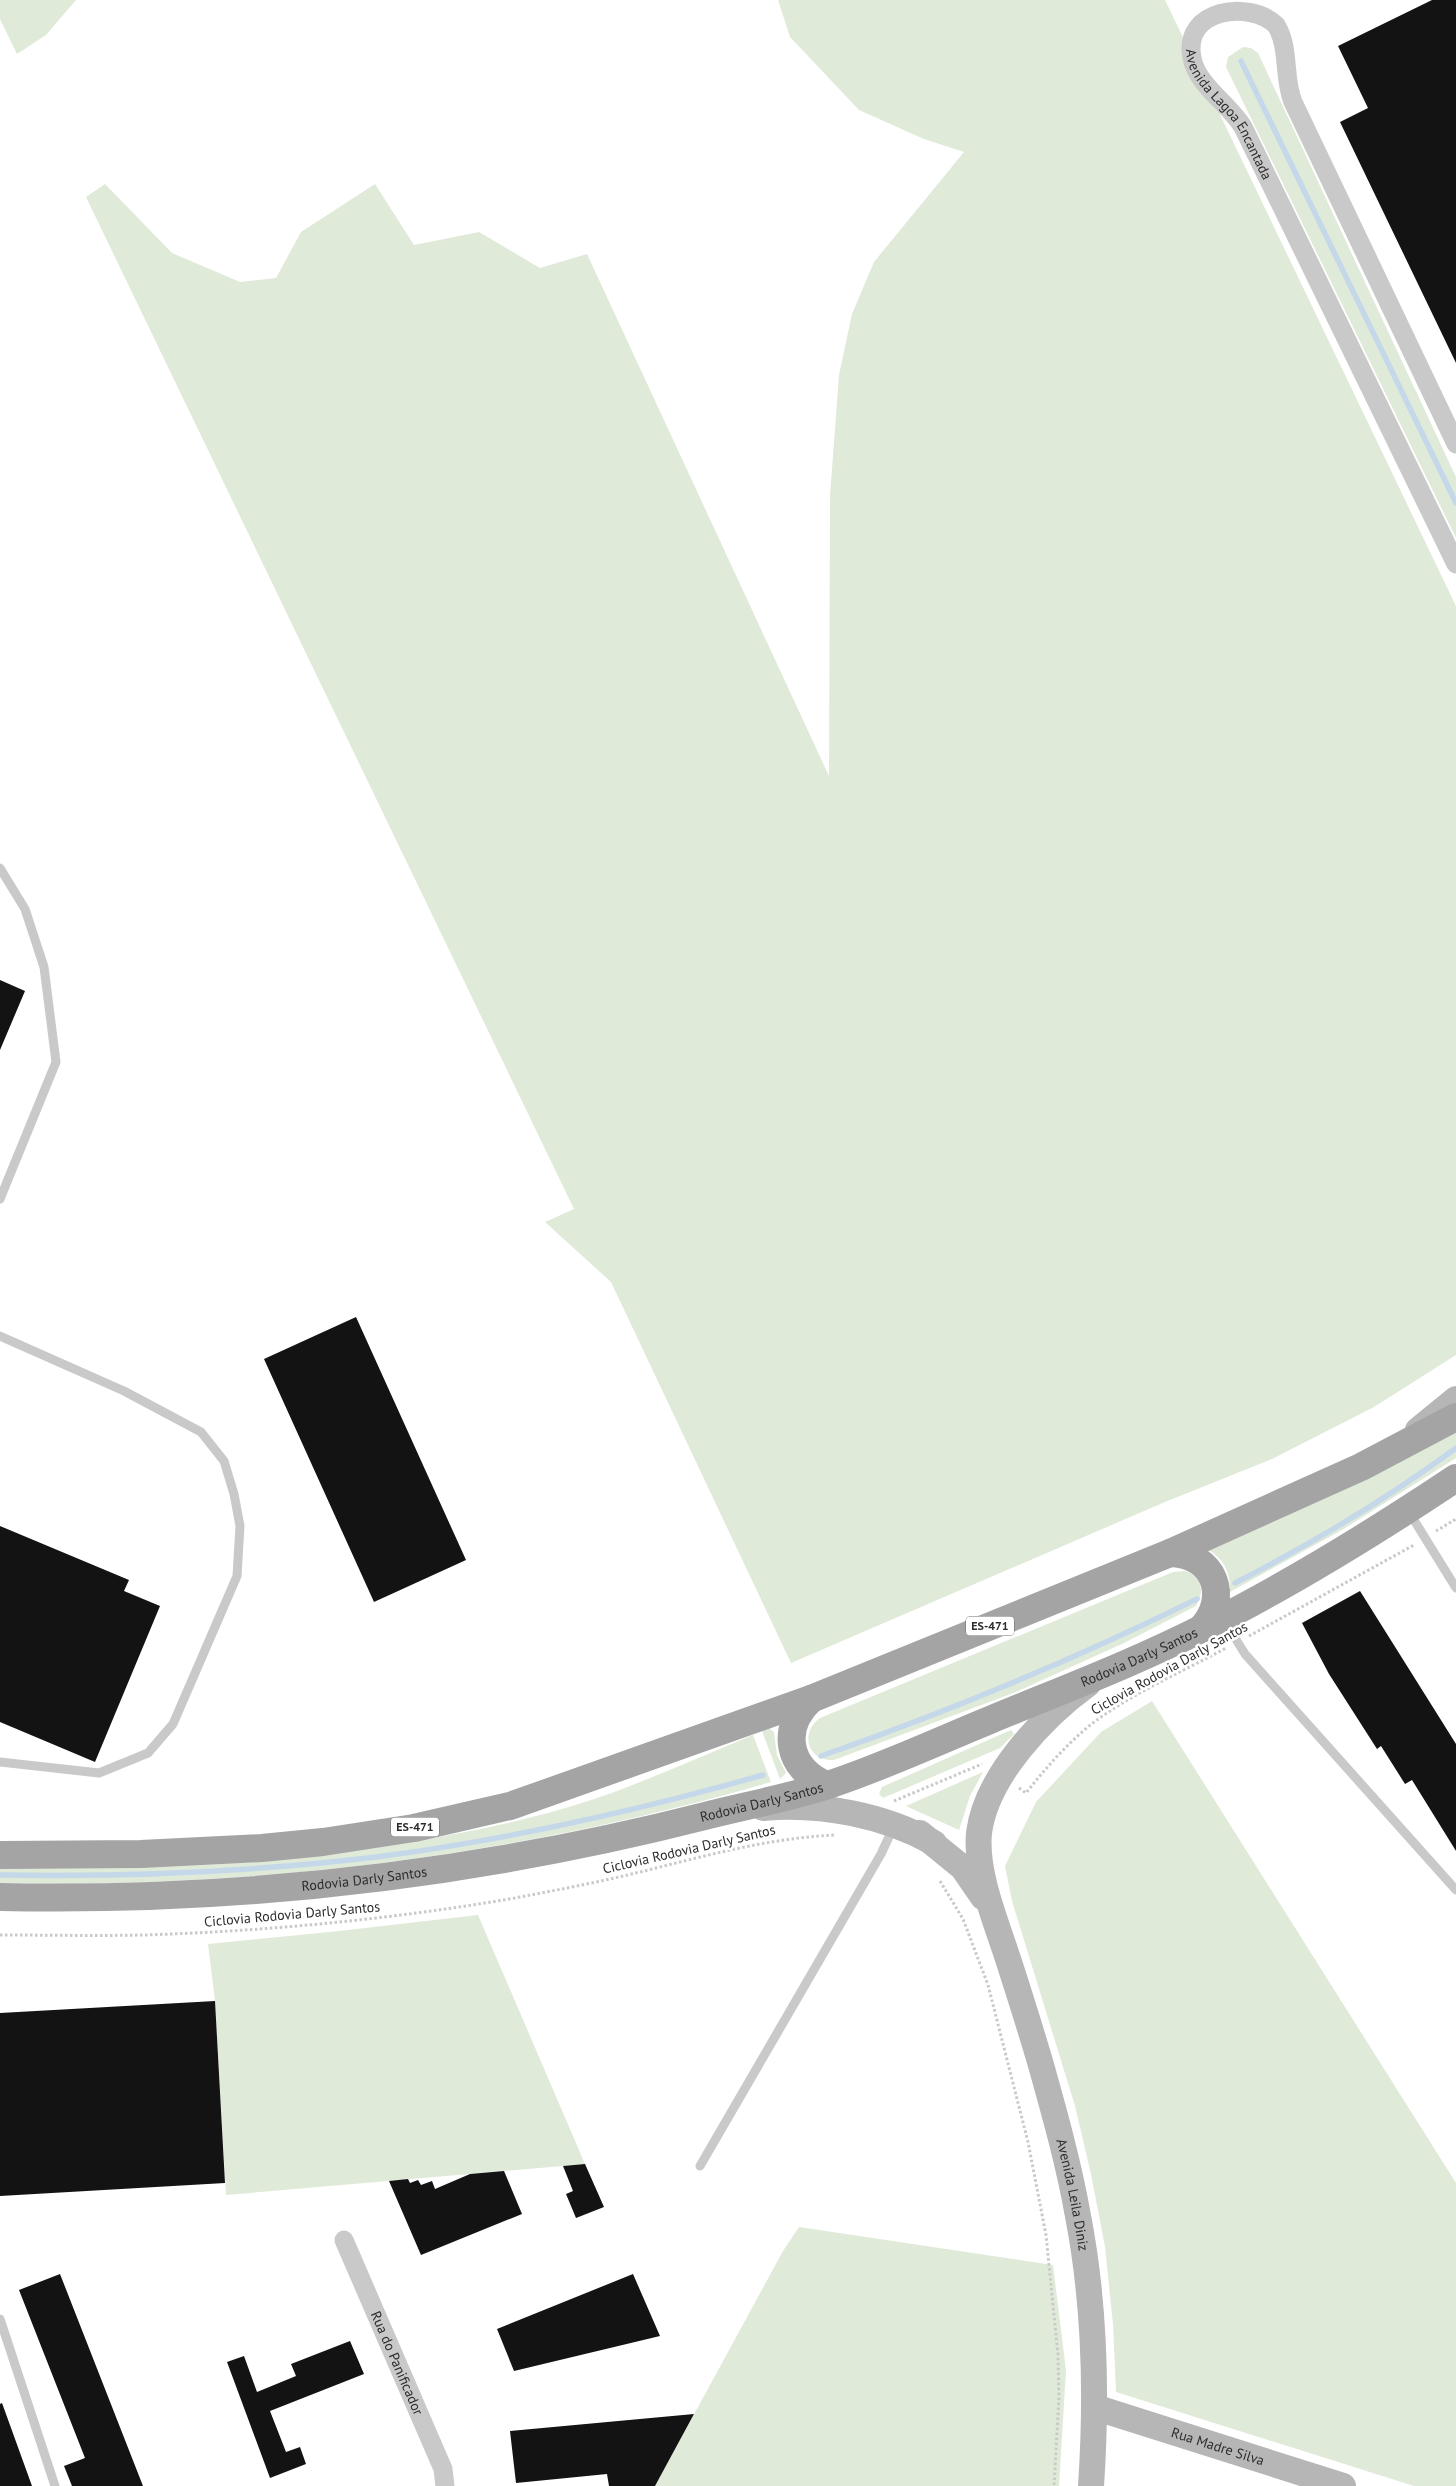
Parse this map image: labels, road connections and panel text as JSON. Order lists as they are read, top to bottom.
{
  "streets": {
    "main road": [
      "ES-471",
      "Rodovia Darly Santos",
      "Avenida Leila Diniz",
      "Rua Madre Silva"
    ],
    "street": ["Avenida Lagoa Encantada", "Rua do Panificador"],
    "path": ["Ciclovia Rodovia Darly Santos"]
  },
  "crossings": [
    ["Rodovia Darly Santos", "Avenida Leila Diniz"],
    ["Ciclovia Rodovia Darly Santos", "Avenida Leila Diniz"],
    ["Avenida Leila Diniz", "Rua Madre Silva"]
  ]
}
